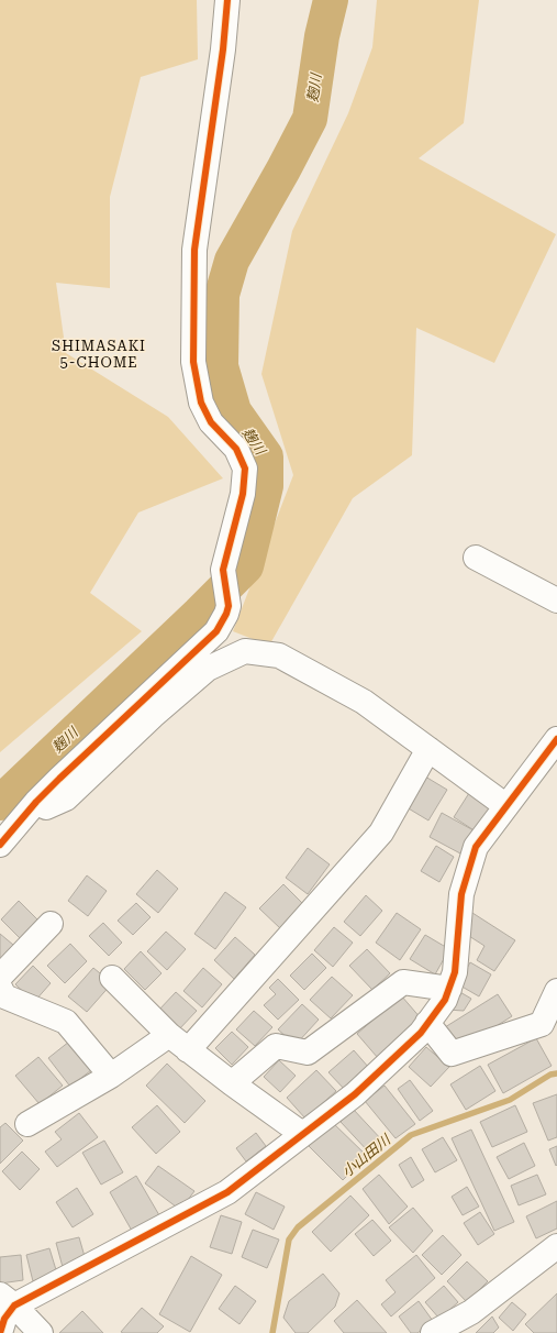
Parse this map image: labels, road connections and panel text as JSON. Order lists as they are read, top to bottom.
{
  "districts": ["SHIMASAKI 5-CHOME"],
  "water": ["麹川", "小山田川"]
}
